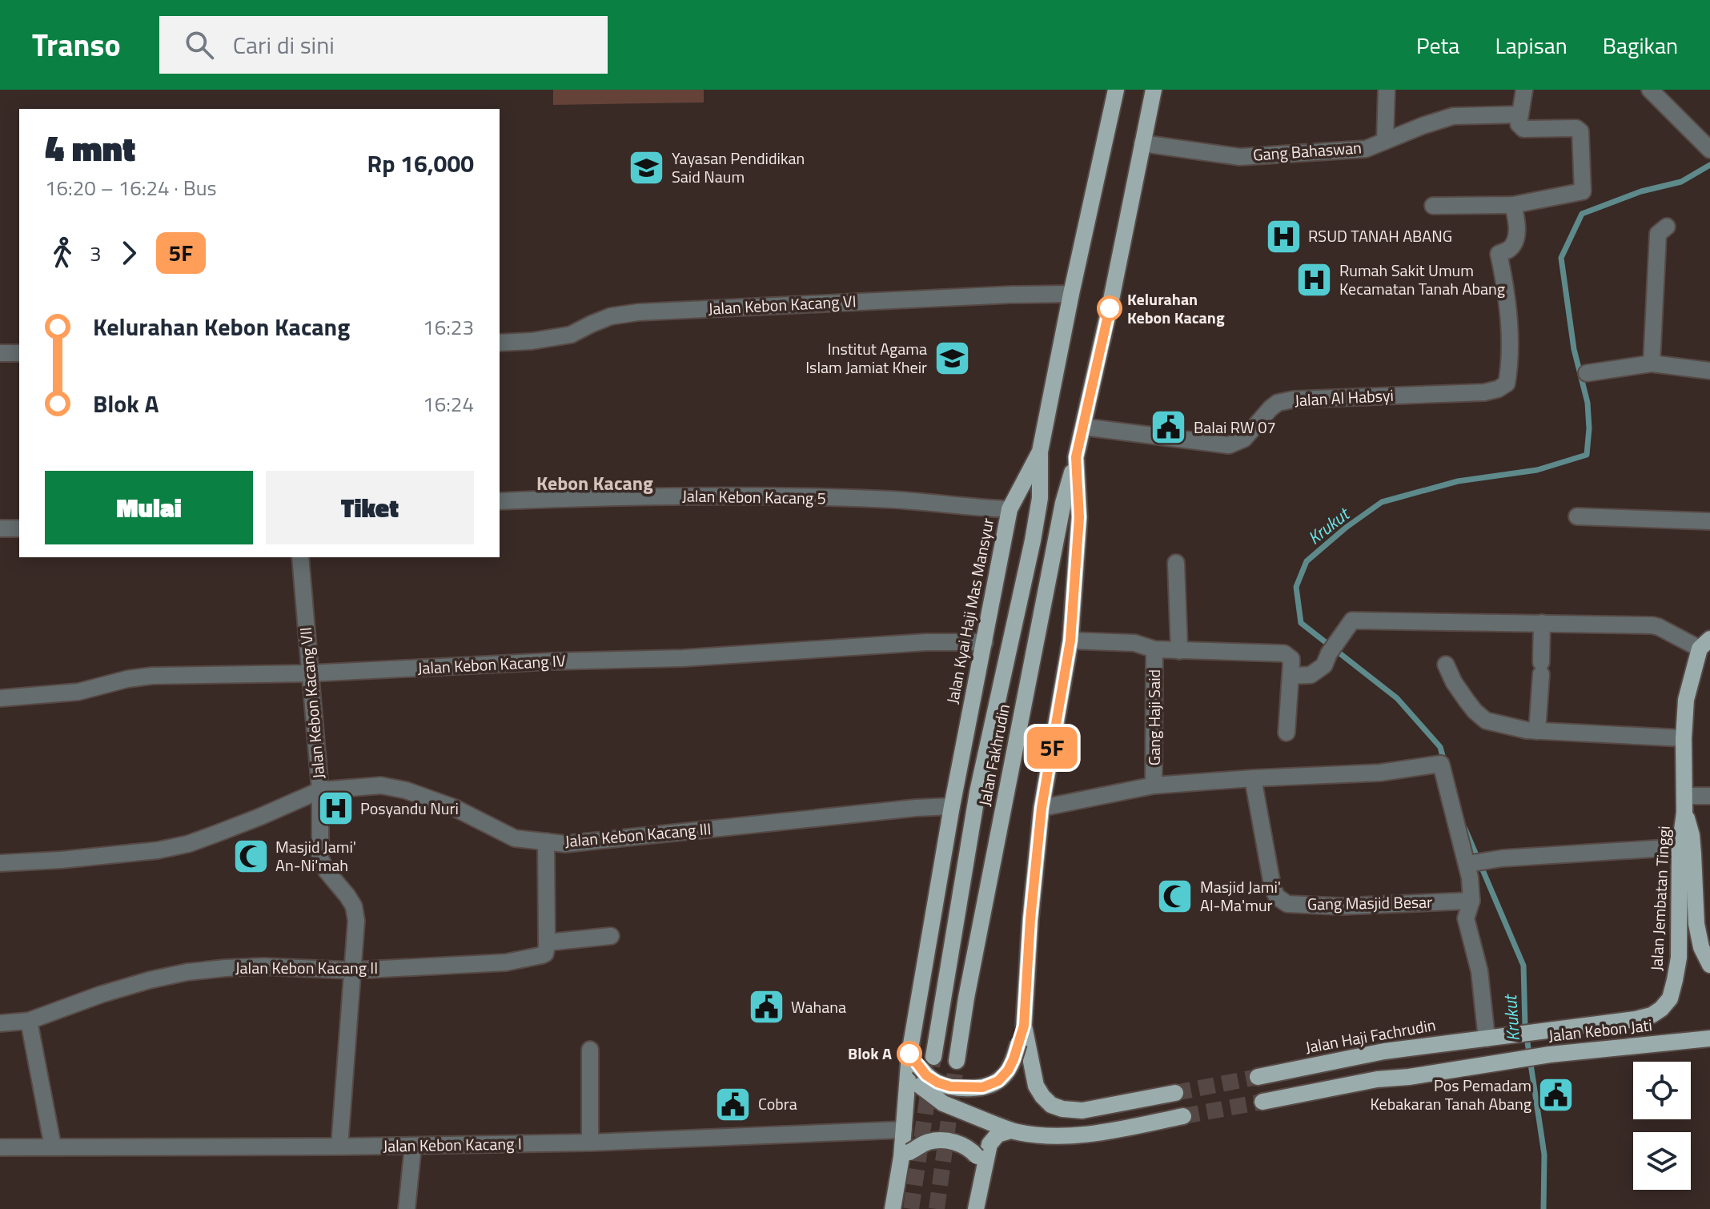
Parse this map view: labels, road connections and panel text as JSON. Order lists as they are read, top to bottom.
{
  "streets": {
    "main road": [
      "Jalan Kyai Haji Mas Mansyur",
      "Jalan Fakhrudin",
      "Jalan Jembatan Tinggi",
      "Jalan Kebon Jati",
      "Jalan Haji Fachrudin"
    ],
    "street": [
      "Gang Bahaswan",
      "Jalan Kebon Kacang VI",
      "Jalan Al Habsyi",
      "Jalan Kebon Kacang 5",
      "Jalan Kebon Kacang IV",
      "Jalan Kebon Kacang VII",
      "Gang Haji Said",
      "Jalan Kebon Kacang III",
      "Gang Masjid Besar",
      "Jalan Kebon Kacang II",
      "Jalan Kebon Kacang I"
    ]
  },
  "crossings": [
    ["Jalan Kebon Kacang VI", "Jalan Kyai Haji Mas Mansyur"],
    ["Jalan Kebon Kacang 5", "Jalan Kyai Haji Mas Mansyur"],
    ["Jalan Kyai Haji Mas Mansyur", "Jalan Kebon Kacang IV"],
    ["Jalan Kyai Haji Mas Mansyur", "Jalan Fakhrudin"],
    ["Jalan Kyai Haji Mas Mansyur", "Jalan Kebon Kacang III"],
    ["Jalan Kebon Kacang IV", "Jalan Kebon Kacang VII"],
    ["Jalan Kebon Kacang VII", "Jalan Kebon Kacang III"],
    ["Jalan Kebon Kacang VII", "Jalan Kebon Kacang II"],
    ["Jalan Kebon Kacang VII", "Jalan Kebon Kacang I"],
    ["Jalan Jembatan Tinggi", "Jalan Kebon Jati"],
    ["Jalan Kebon Jati", "Jalan Haji Fachrudin"]
  ],
  "districts": ["Kebon Kacang"],
  "water": ["Krukut"],
  "places": {
    "school or university": ["Yayasan Pendidikan Said Naum", "Institut Agama Islam Jamiat Kheir"],
    "hospital": ["RSUD TANAH ABANG", "Rumah Sakit Umum Kecamatan Tanah Abang", "Posyandu Nuri"],
    "other": ["Kelurahan Kebon Kacang", "Blok A"],
    "public building": [
      "Balai RW 07",
      "Wahana",
      "Pos Pemadam Kebakaran Tanah Abang",
      "Cobra"
    ],
    "mosque": ["Masjid Jami' An-Ni'mah", "Masjid Jami' Al-Ma'mur"]
  },
  "lines": ["bus line 5F"],
  "page": {
    "header": "Transo",
    "search": "Cari di sini",
    "nav": ["Peta", "Lapisan", "Bagikan"],
    "on_map": "5F",
    "heading": ["4 mnt", "16:20 – 16:24 · Bus", "Rp 16,000"],
    "legs": ["3", "5F"],
    "list": [
      {
        "name": "Kelurahan Kebon Kacang",
        "value": "16:23"
      },
      {
        "name": "Blok A",
        "value": "16:24"
      }
    ],
    "buttons": ["Mulai", "Tiket"]
  }
}
